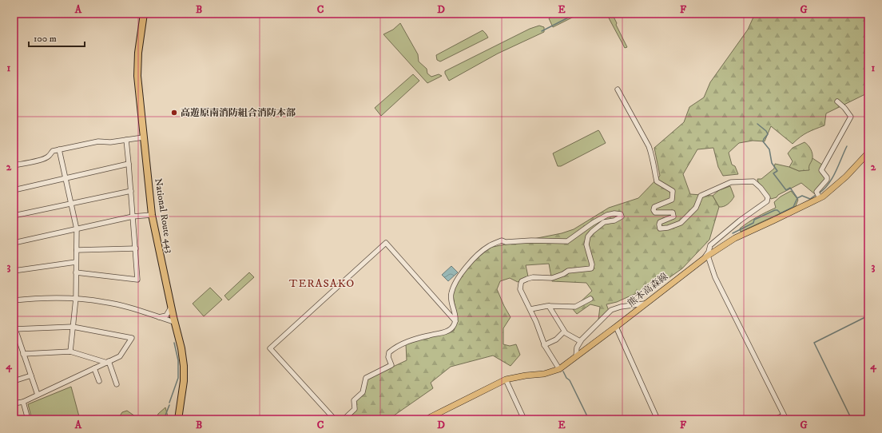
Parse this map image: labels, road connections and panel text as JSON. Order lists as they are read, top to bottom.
{
  "streets": {
    "highway": ["National Route 443"],
    "main road": ["熊本高森線"]
  },
  "districts": ["TERASAKO"],
  "places": ["高遊原南消防組合消防本部"],
  "scale_bar": "100 m",
  "grid": {
    "columns": [
      "A",
      "B",
      "C",
      "D",
      "E",
      "F",
      "G"
    ],
    "rows": [
      "1",
      "2",
      "3",
      "4"
    ]
  }
}
